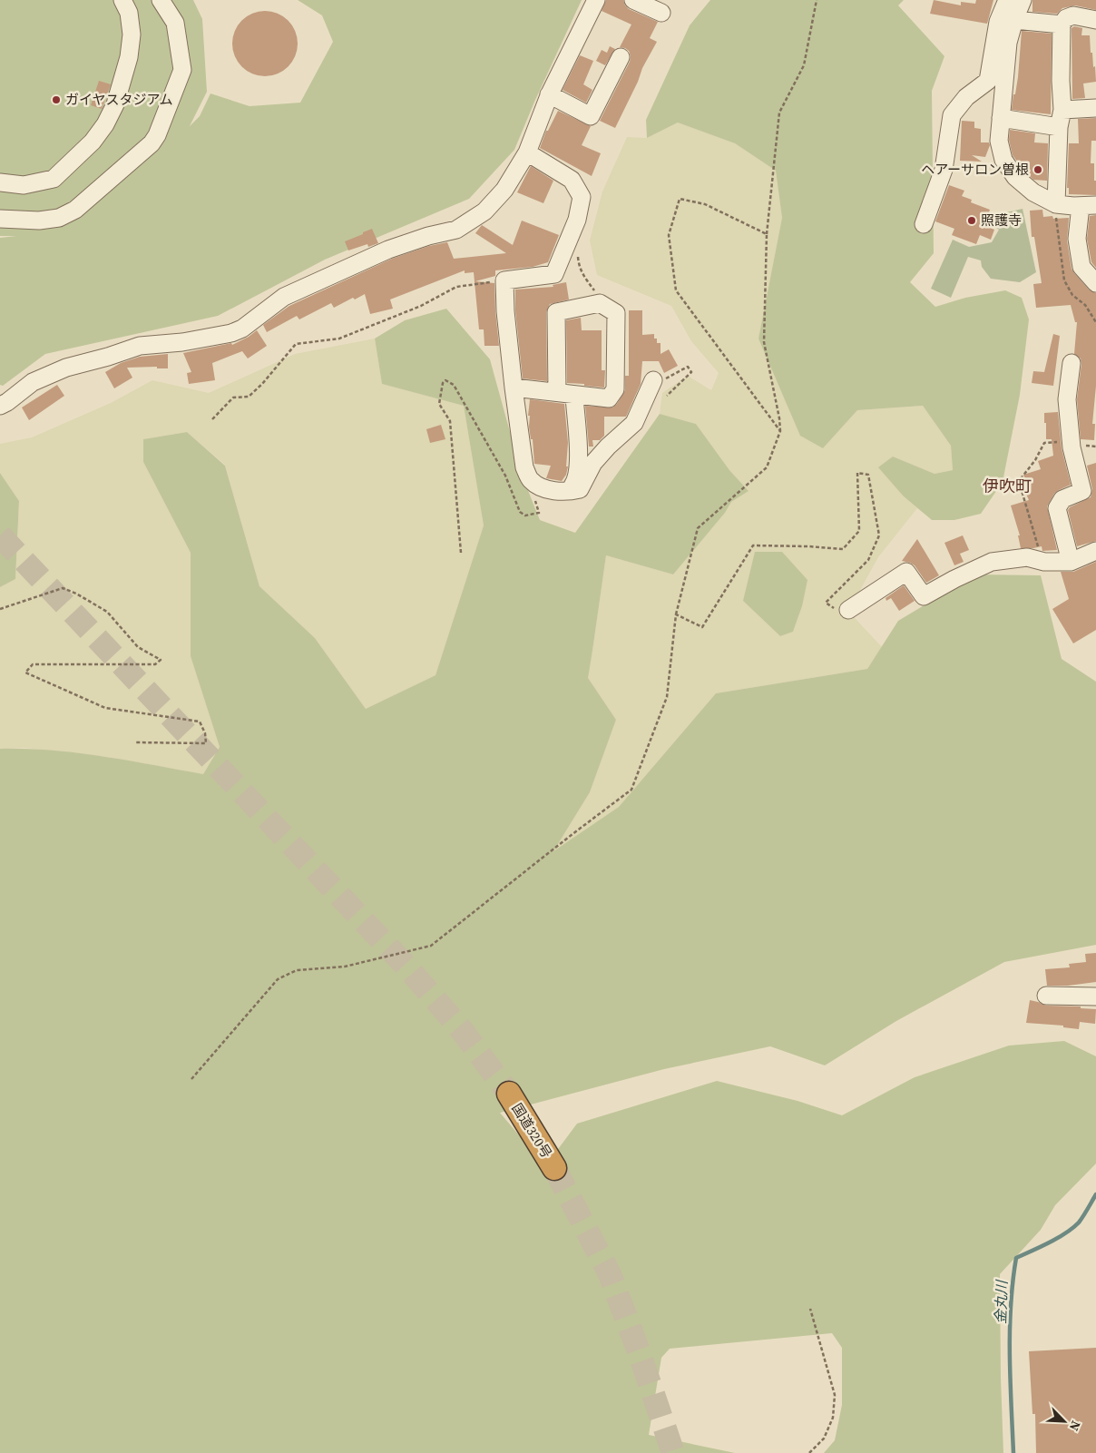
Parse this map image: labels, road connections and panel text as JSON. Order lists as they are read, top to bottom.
{
  "streets": {
    "highway": ["国道320号"]
  },
  "districts": ["伊吹町"],
  "water": ["金丸川"],
  "places": ["ガイヤスタジアム", "ヘアーサロン曽根", "照護寺"],
  "north": "bottom right"
}
